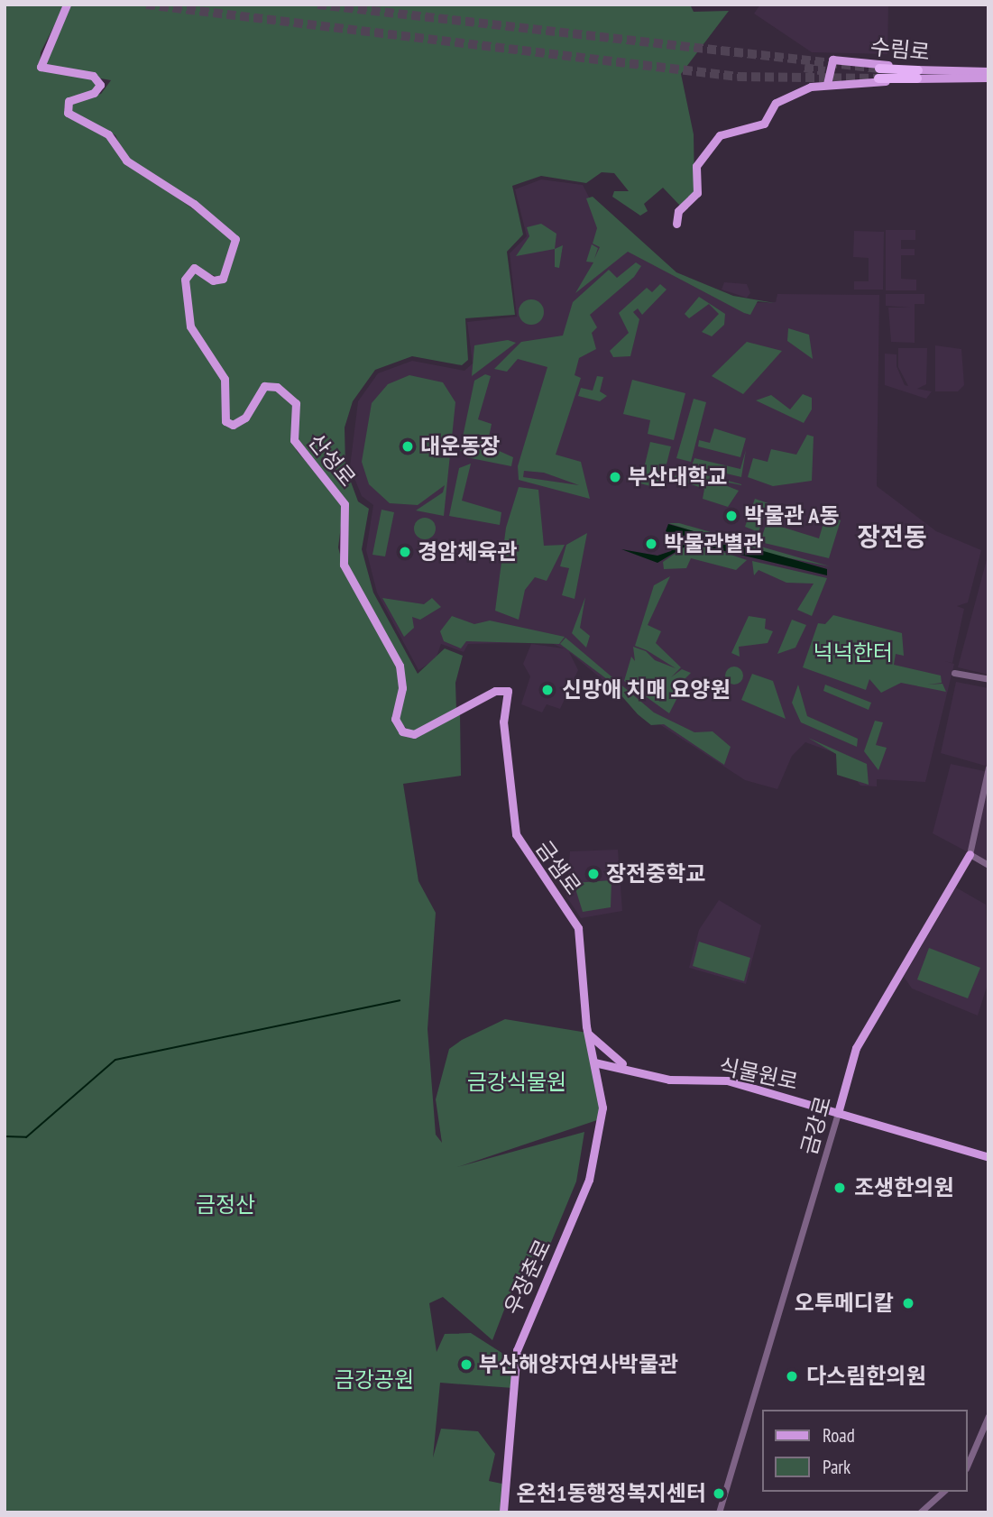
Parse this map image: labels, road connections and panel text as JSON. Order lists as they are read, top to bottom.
{
  "streets": {
    "main road": [
      "수림로",
      "산성로",
      "금샘로",
      "식물원로",
      "금강로",
      "우장춘로"
    ]
  },
  "crossings": [
    ["산성로", "금샘로"],
    ["금샘로", "식물원로"],
    ["금샘로", "우장춘로"],
    ["식물원로", "금강로"],
    ["식물원로", "우장춘로"]
  ],
  "districts": ["장전동"],
  "parks": [
    "넉넉한터",
    "금강식물원",
    "금정산",
    "금강공원"
  ],
  "places": [
    "대운동장",
    "부산대학교",
    "박물관 A동",
    "박물관별관",
    "경암체육관",
    "신망애 치매 요양원",
    "장전중학교",
    "조생한의원",
    "오투메디칼",
    "부산해양자연사박물관",
    "다스림한의원",
    "온천1동행정복지센터"
  ],
  "legend": ["Road", "Park"]
}
